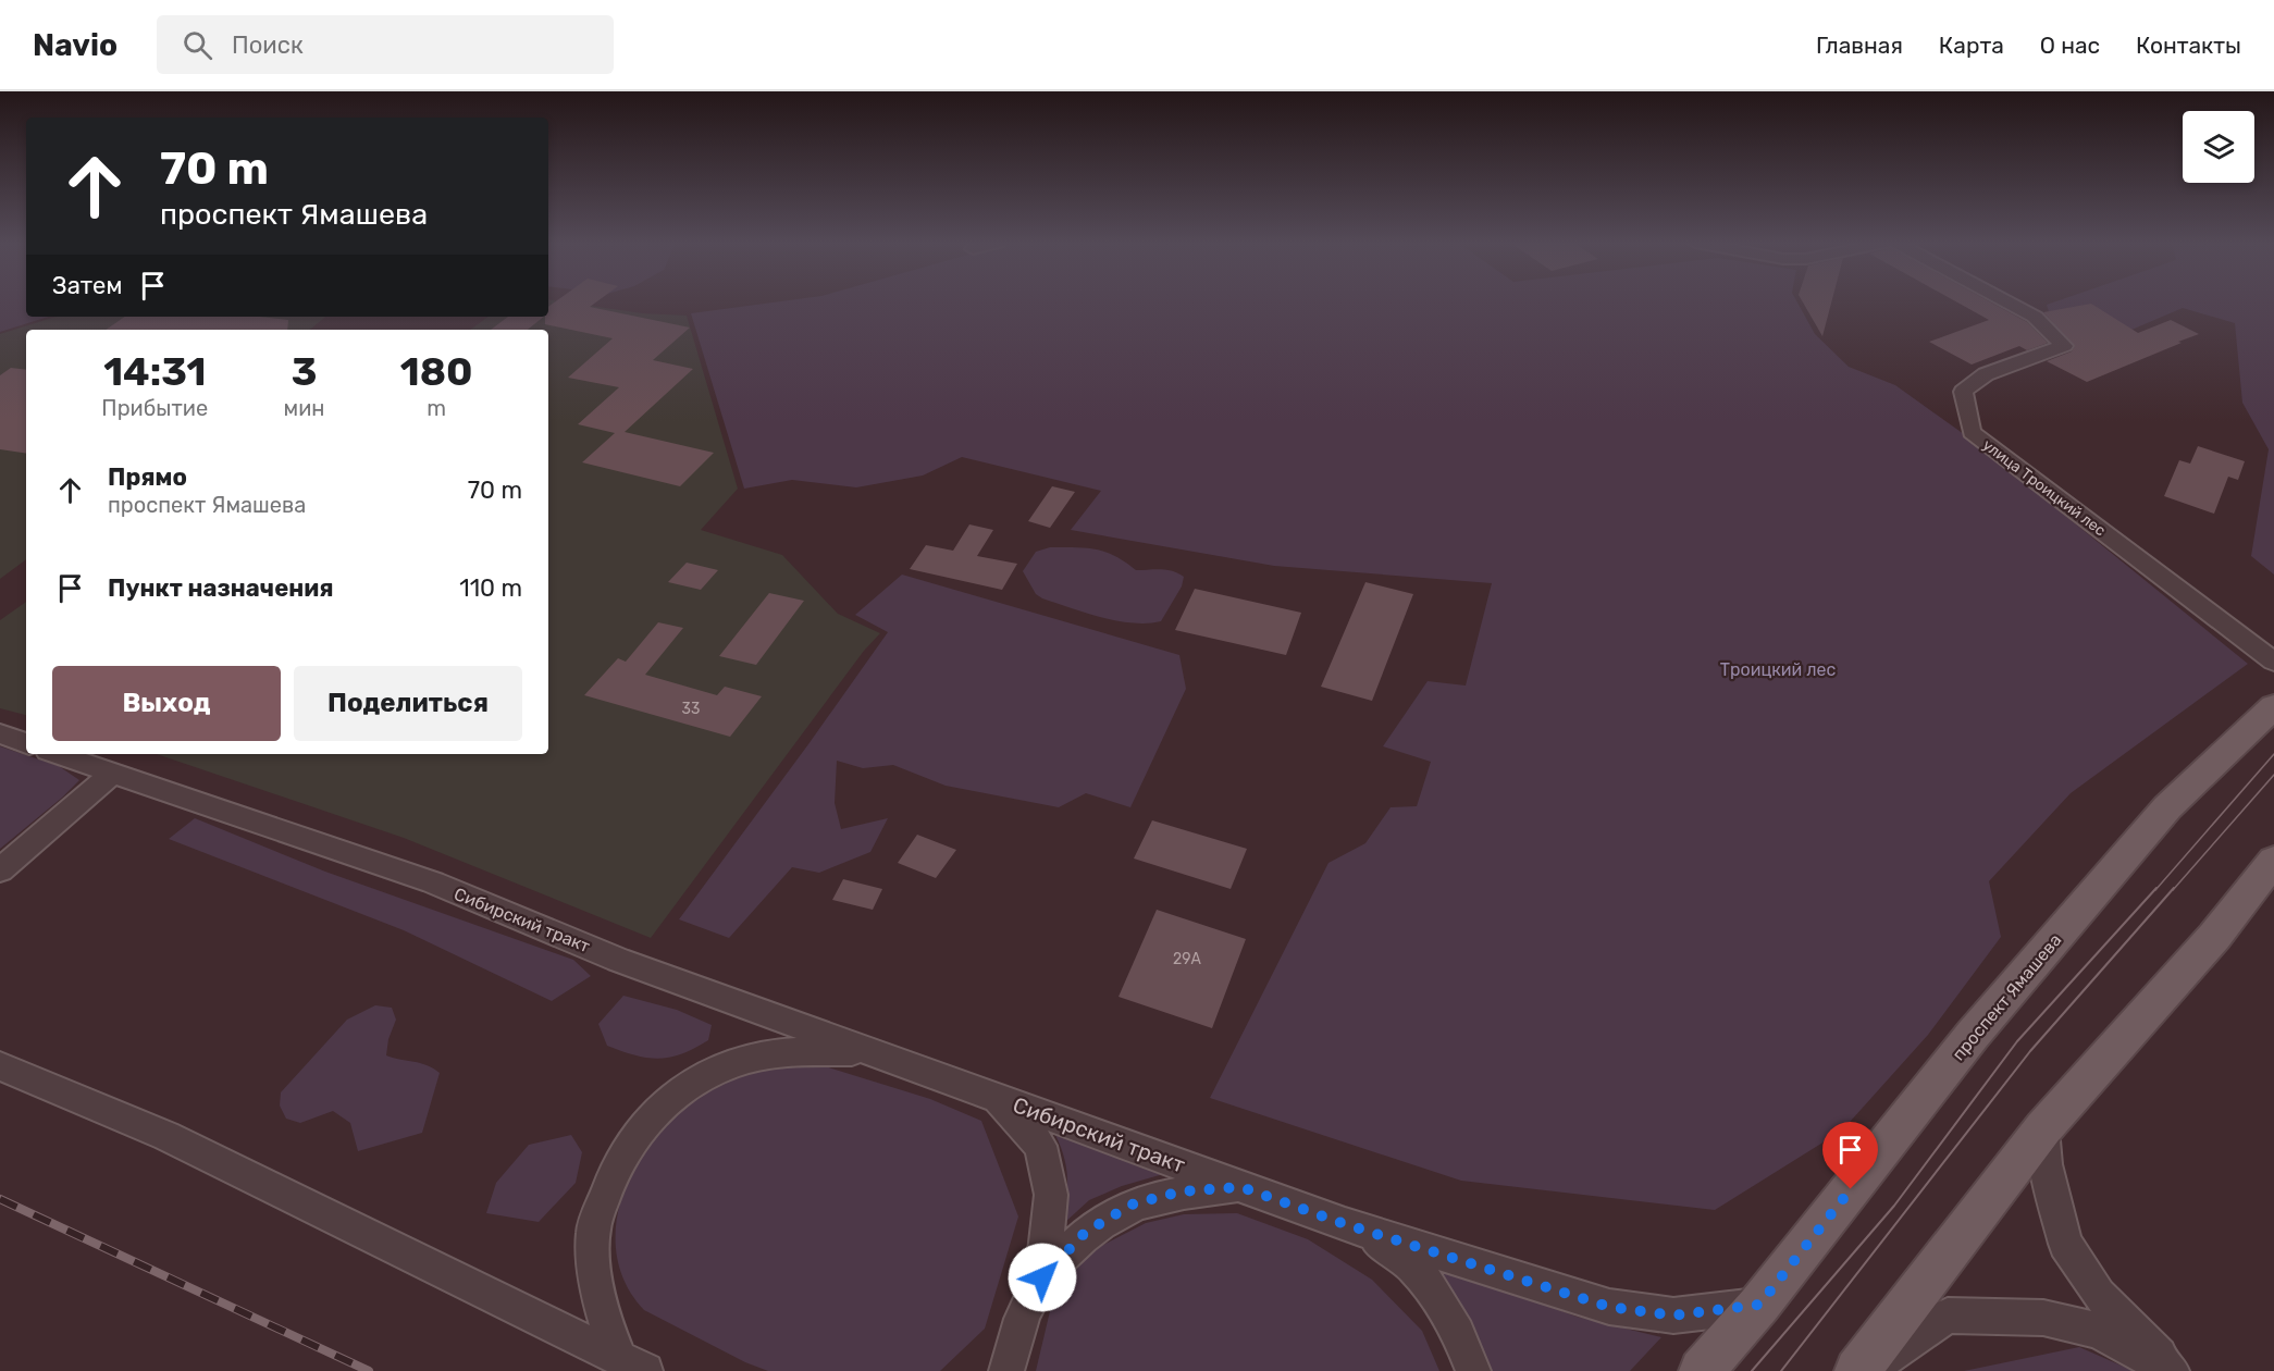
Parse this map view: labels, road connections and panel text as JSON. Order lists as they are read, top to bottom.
{
  "streets": {
    "main road": ["проспект Ямашева"],
    "street": ["улица Троицкий лес", "Сибирский тракт"]
  },
  "parks": ["Троицкий лес"],
  "house_numbers": ["33", "29А"],
  "page": {
    "header": "Navio",
    "search": "Поиск",
    "nav": [
      "Главная",
      "Карта",
      "О нас",
      "Контакты"
    ],
    "turn": ["70 m", "проспект Ямашева"],
    "then": "Затем",
    "eta": [
      "14:31",
      "Прибытие",
      "3",
      "мин",
      "180",
      "m"
    ],
    "list": [
      {
        "name": "Прямо",
        "note": "проспект Ямашева",
        "value": "70 m"
      },
      {
        "name": "Пункт назначения",
        "value": "110 m"
      }
    ],
    "buttons": ["Выход", "Поделиться"]
  }
}
